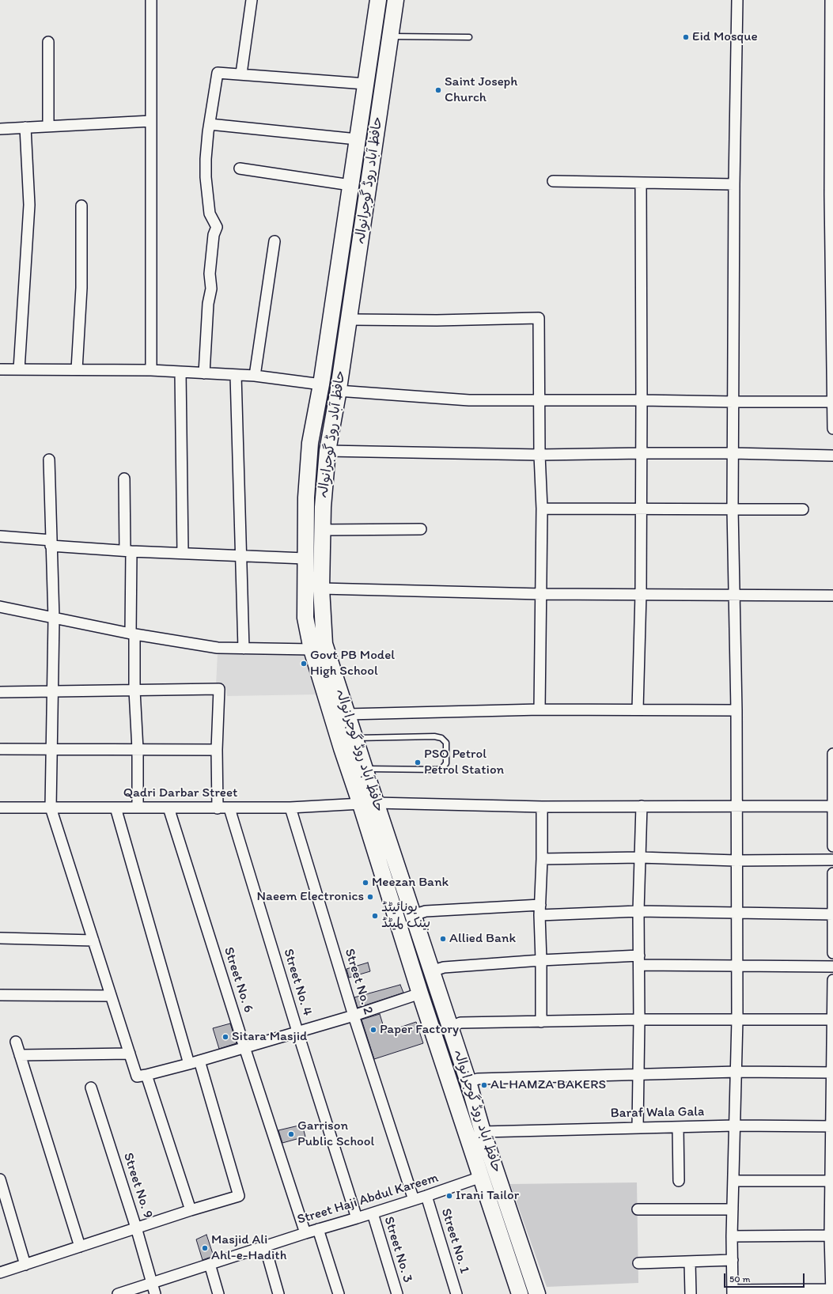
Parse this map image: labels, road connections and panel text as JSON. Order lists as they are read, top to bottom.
{
  "streets": {
    "main road": ["حافظ آباد روڈ گوجرانوالہ"],
    "street": [
      "Qadri Darbar Street",
      "Street No. 6",
      "Street No. 2",
      "Street No. 4",
      "Baraf Wala Gala",
      "Street No. 9",
      "Street Haji Abdul Kareem",
      "Street No. 1",
      "Street No. 3"
    ]
  },
  "crossings": [
    ["حافظ آباد روڈ گوجرانوالہ", "Qadri Darbar Street"],
    ["حافظ آباد روڈ گوجرانوالہ", "Baraf Wala Gala"],
    ["حافظ آباد روڈ گوجرانوالہ", "Street Haji Abdul Kareem"],
    ["Qadri Darbar Street", "Street No. 6"],
    ["Qadri Darbar Street", "Street No. 2"],
    ["Qadri Darbar Street", "Street No. 4"],
    ["Street No. 6", "Street Haji Abdul Kareem"],
    ["Street No. 2", "Street Haji Abdul Kareem"],
    ["Street No. 4", "Street Haji Abdul Kareem"],
    ["Street No. 9", "Street Haji Abdul Kareem"],
    ["Street Haji Abdul Kareem", "Street No. 1"],
    ["Street Haji Abdul Kareem", "Street No. 3"]
  ],
  "places": [
    "Eid Mosque",
    "Saint Joseph Church",
    "Govt PB Model High School",
    "PSO Petrol Petrol Station",
    "Meezan Bank",
    "Naeem Electronics",
    "یونائیٹڈ بینک لمیٹڈ",
    "Allied Bank",
    "Paper Factory",
    "Sitara Masjid",
    "AL HAMZA BAKERS",
    "Garrison Public School",
    "Irani Tailor",
    "Masjid Ali Ahl-e-Hadith"
  ],
  "scale_bar": "50 m"
}
